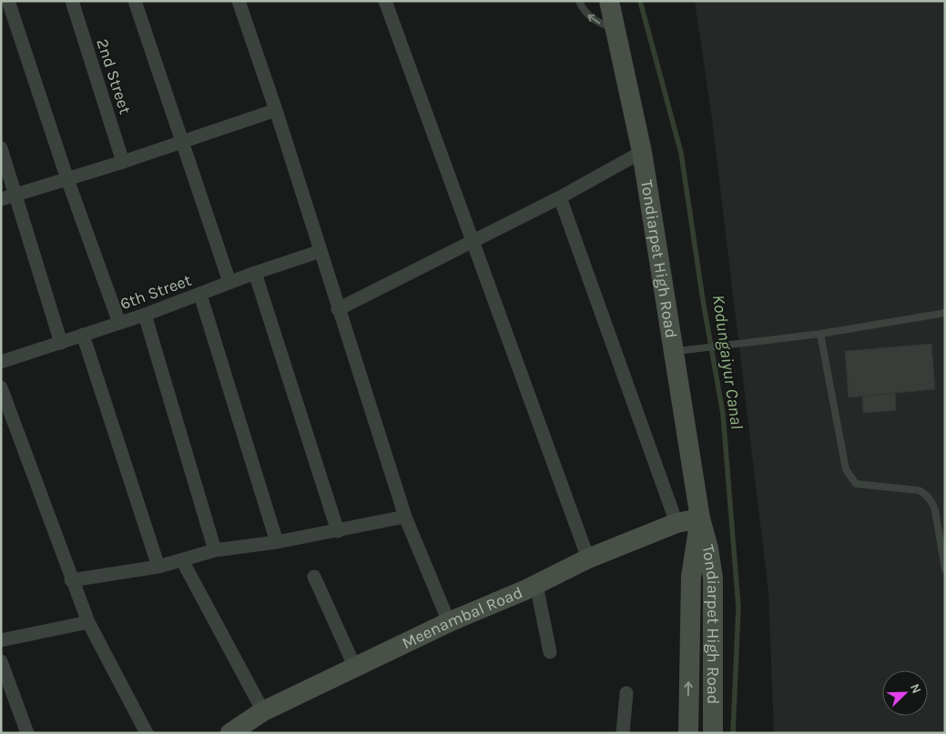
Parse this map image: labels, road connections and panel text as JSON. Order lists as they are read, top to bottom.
{
  "streets": {
    "main road": ["Tondiarpet High Road", "Meenambal Road"],
    "street": ["2nd Street", "6th Street"]
  },
  "crossings": [
    ["Tondiarpet High Road", "Meenambal Road"]
  ],
  "water": ["Kodungaiyur Canal"],
  "north": "top right"
}
